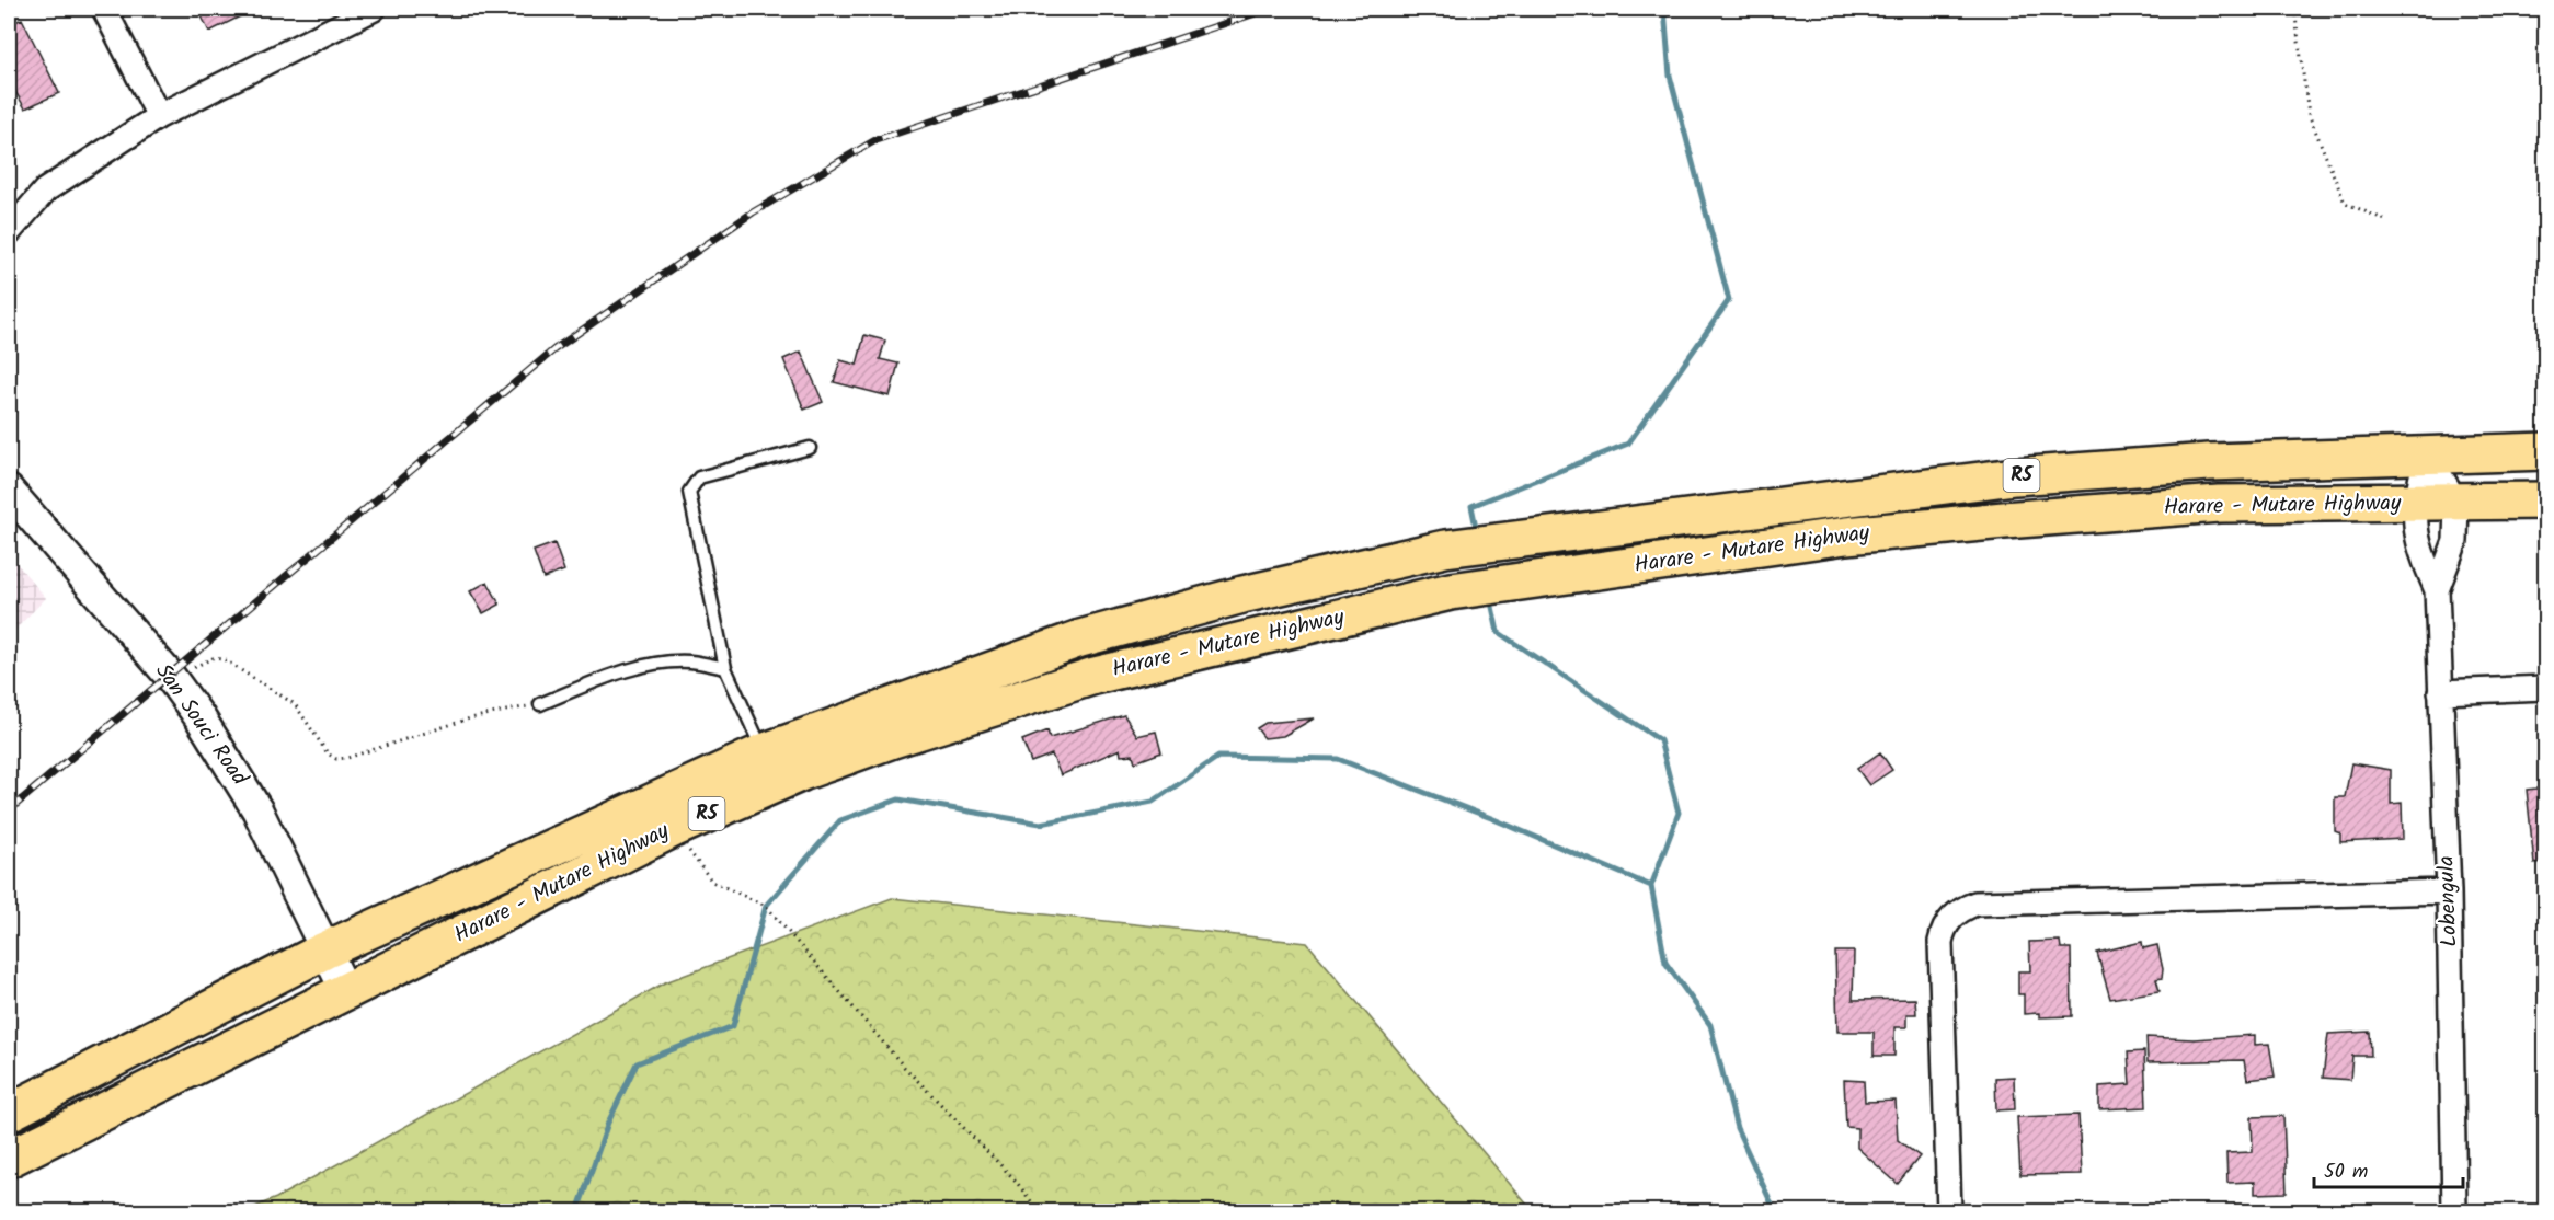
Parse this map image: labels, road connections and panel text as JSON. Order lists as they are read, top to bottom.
{
  "streets": {
    "highway": ["R5", "Harare - Mutare Highway"],
    "street": ["San Souci Road", "Lobengula"]
  },
  "crossings": [
    ["Harare - Mutare Highway", "San Souci Road"],
    ["Harare - Mutare Highway", "Lobengula"]
  ],
  "scale_bar": "50 m"
}
